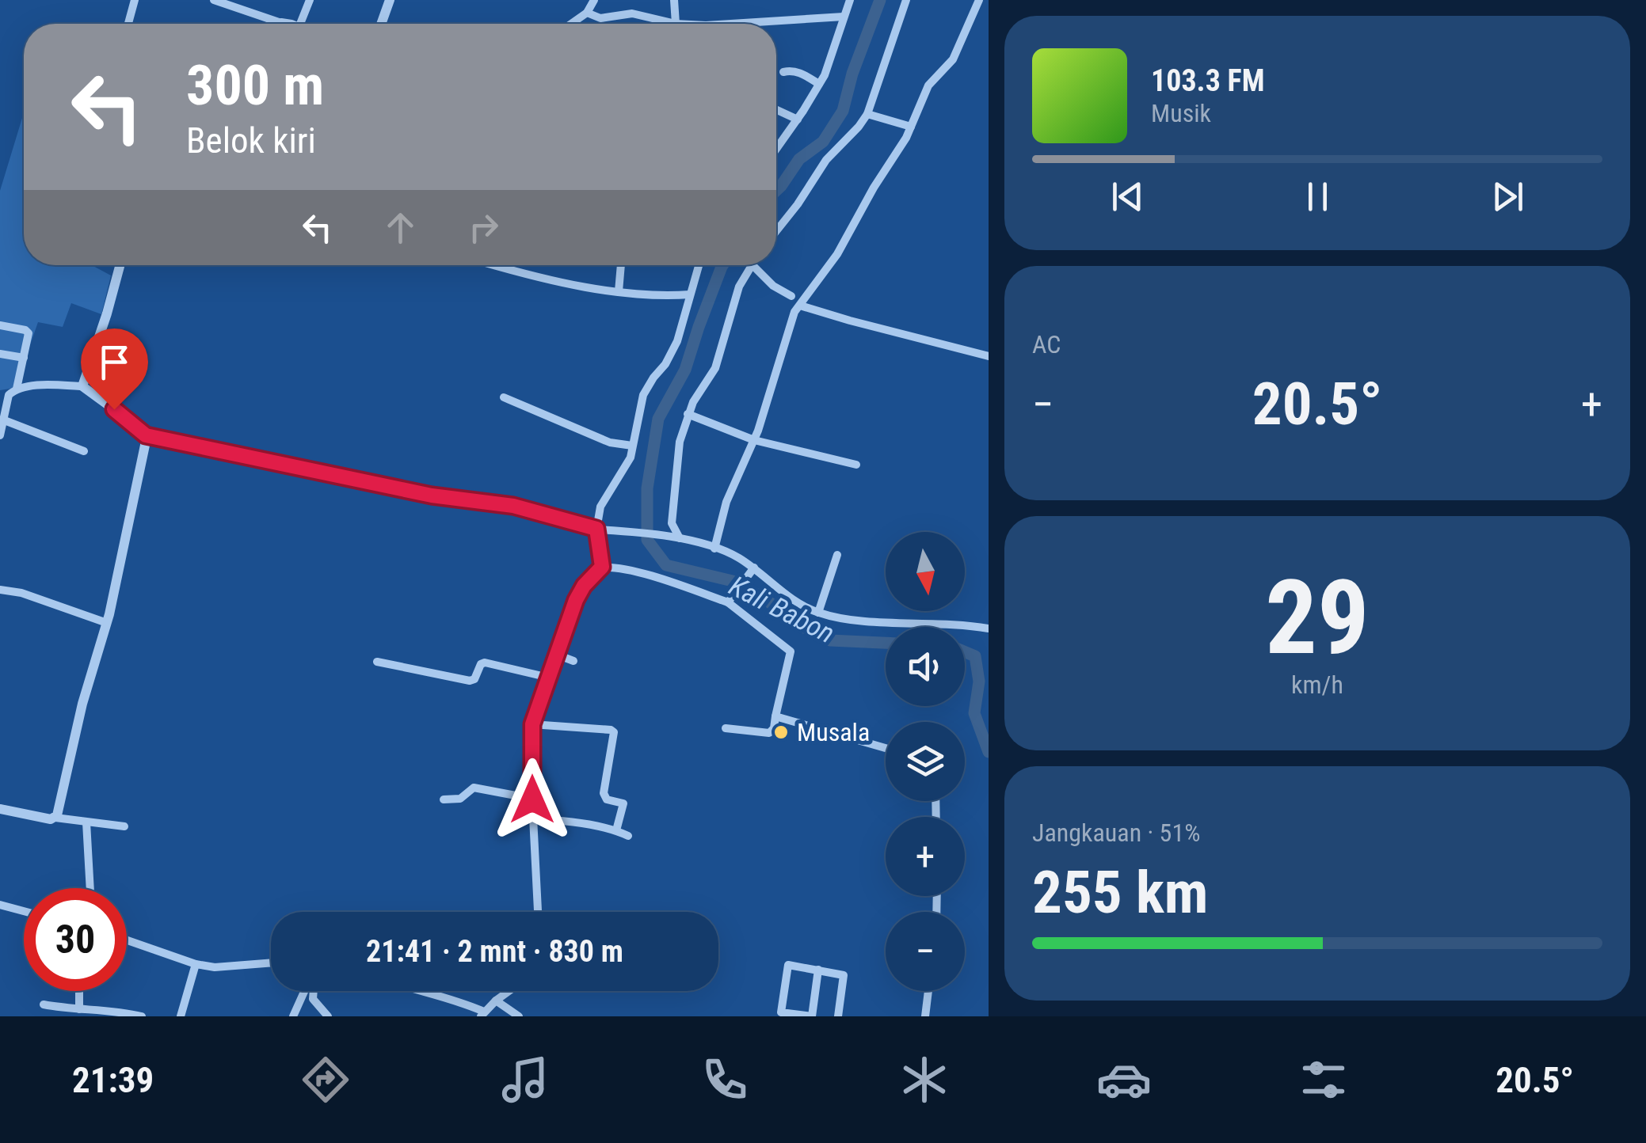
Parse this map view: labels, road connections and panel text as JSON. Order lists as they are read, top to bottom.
{
  "water": ["Kali Babon"],
  "places": ["Musala"],
  "north": "bottom",
  "page": {
    "turn": ["300 m", "Belok kiri"],
    "song": ["103.3 FM", "Musik"],
    "tile": [
      "AC",
      ["29", "km/h"],
      ["Jangkauan · 51%", "255 km"]
    ],
    "heat": ["−", "20.5°", "+"],
    "map_buttons": ["+", "−"],
    "limit": "30",
    "trip": "21:41 · 2 mnt · 830 m",
    "tabs": ["21:39", "20.5°"]
  }
}
